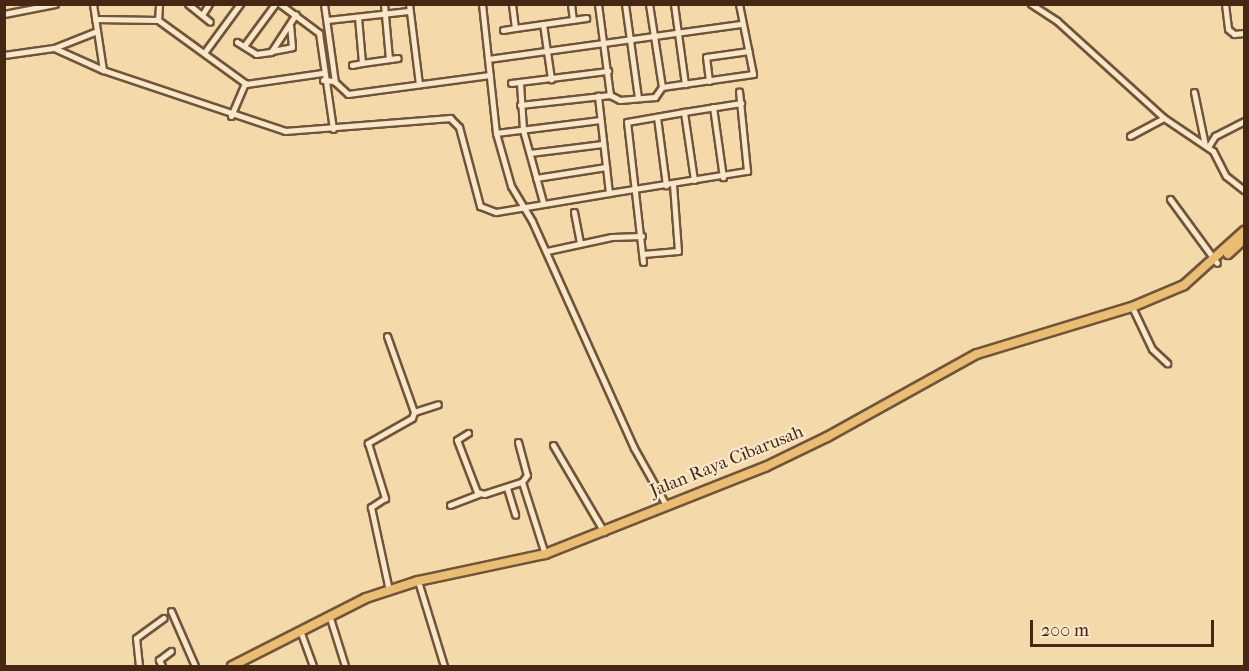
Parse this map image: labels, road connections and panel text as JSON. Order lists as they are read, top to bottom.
{
  "streets": {
    "main road": ["Jalan Raya Cibarusah"]
  },
  "scale_bar": "200 m"
}
